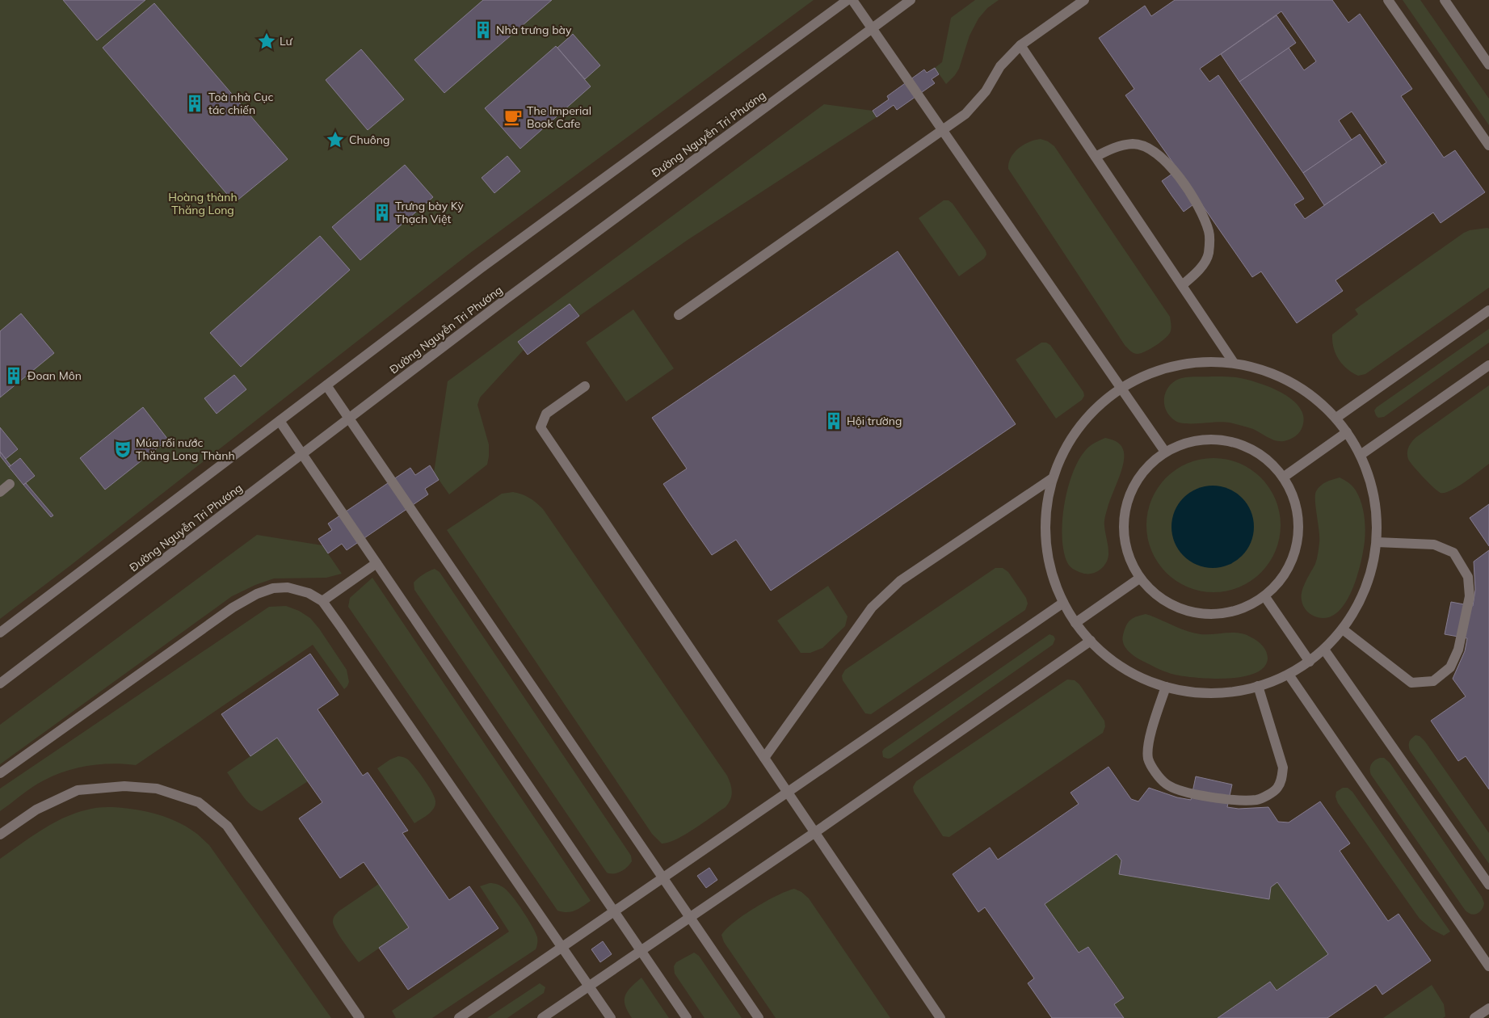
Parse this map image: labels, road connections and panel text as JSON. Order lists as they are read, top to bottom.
{
  "streets": {
    "street": ["Đường Nguyễn Tri Phương"]
  },
  "parks": ["Hoàng thành Thăng Long"],
  "places": {
    "building": [
      "Nhà trưng bày",
      "Toà nhà Cục tác chiến",
      "Trưng bày Kỳ Thạch Việt",
      "Đoan Môn",
      "Hội trường"
    ],
    "place": ["Lư", "Chuông"],
    "cafe": ["The Imperial Book Cafe"],
    "theatre": ["Múa rối nước Thăng Long Thành"]
  }
}
